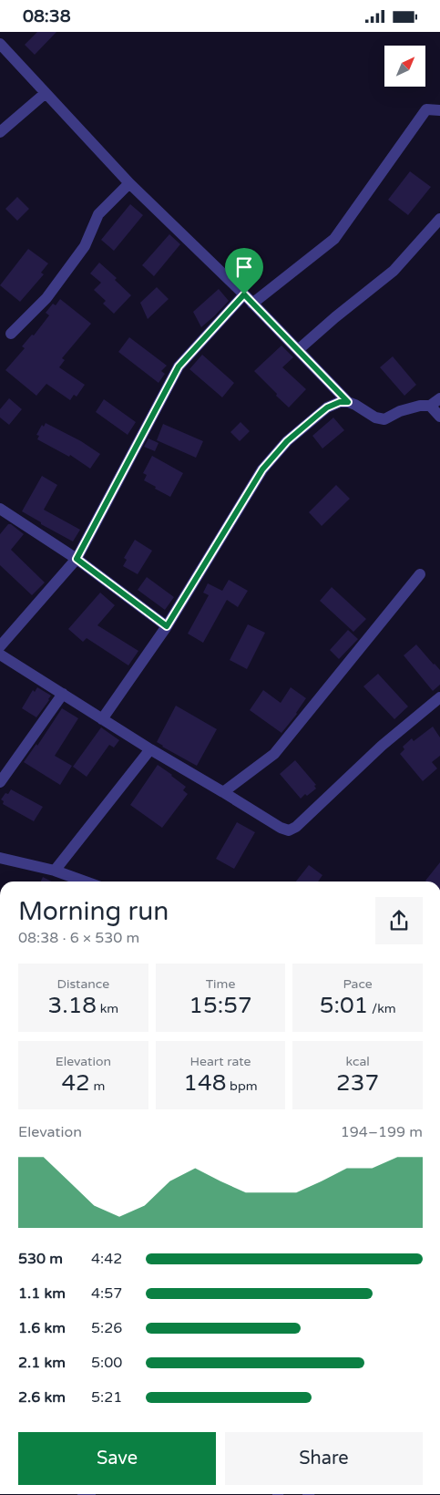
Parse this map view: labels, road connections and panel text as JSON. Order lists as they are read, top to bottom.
{
  "north": "top right",
  "page": {
    "status": "08:38",
    "heading": ["Morning run", "08:38 · 6 × 530 m"],
    "stats": [
      ["Distance", "3.18 km"],
      ["Time", "15:57"],
      ["Pace", "5:01 /km"],
      ["Elevation", "42 m"],
      ["Heart rate", "148 bpm"],
      ["kcal", "237"]
    ],
    "chart": ["Elevation", "194–199 m"],
    "list": [
      {
        "name": "530 m",
        "note": "4:42"
      },
      {
        "name": "1.1 km",
        "note": "4:57"
      },
      {
        "name": "1.6 km",
        "note": "5:26"
      },
      {
        "name": "2.1 km",
        "note": "5:00"
      },
      {
        "name": "2.6 km",
        "note": "5:21"
      }
    ],
    "buttons": ["Save", "Share"]
  }
}
